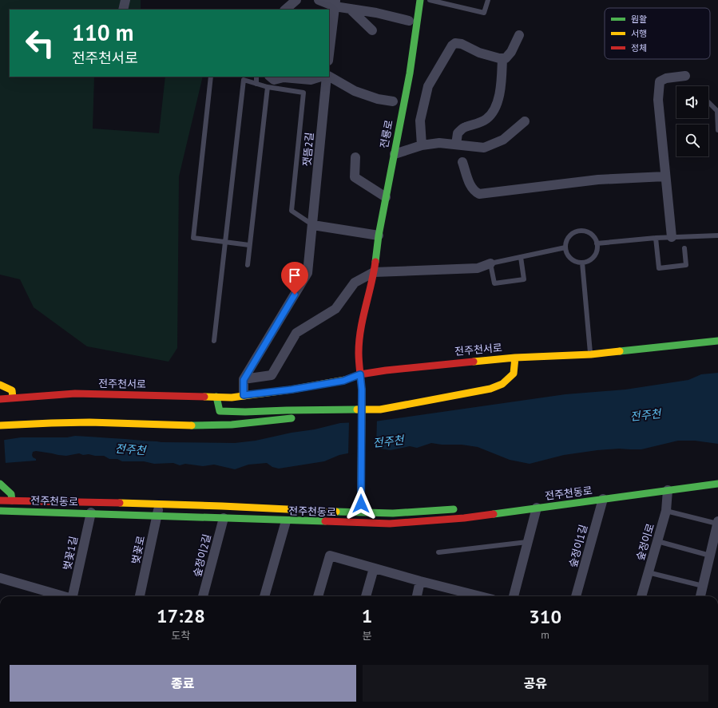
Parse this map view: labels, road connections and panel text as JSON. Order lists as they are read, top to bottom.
{
  "streets": {
    "street": [
      "전룡로",
      "잿뜸2길",
      "전주천서로",
      "전주천동로",
      "숲정이로",
      "숲정이1길",
      "벚꽃로",
      "벚꽃1길",
      "숲정이2길"
    ]
  },
  "crossings": [
    ["전룡로", "전주천서로"],
    ["전룡로", "전주천동로"],
    ["전주천동로", "숲정이로"],
    ["전주천동로", "숲정이1길"],
    ["전주천동로", "벚꽃로"],
    ["전주천동로", "벚꽃1길"],
    ["전주천동로", "숲정이2길"]
  ],
  "water": ["전주천"],
  "legend": ["원활", "서행", "정체"],
  "page": {
    "turn": ["110 m", "전주천서로"],
    "eta": [
      "17:28",
      "도착",
      "1",
      "분",
      "310",
      "m"
    ],
    "buttons": ["종료", "공유"]
  }
}
